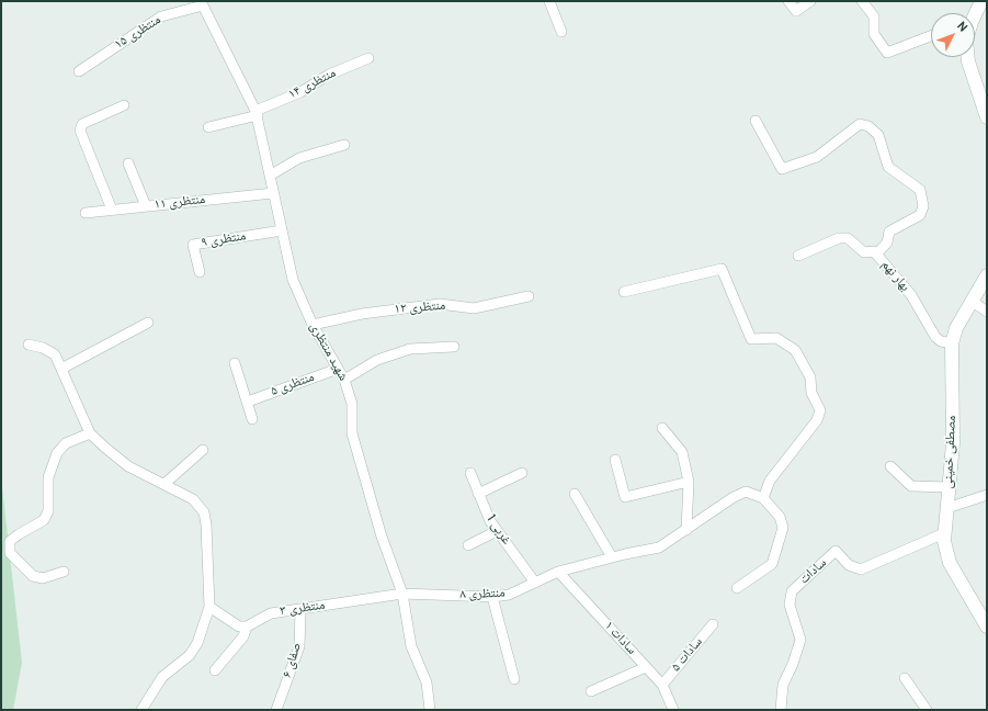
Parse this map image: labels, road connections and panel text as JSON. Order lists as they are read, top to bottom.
{
  "streets": {
    "street": [
      "منتظری ۱۵",
      "منتظری ۱۴",
      "منتظری ۱۱",
      "منتظری ۹",
      "بهار نهم",
      "منتظری ۱۲",
      "شهید منتظری",
      "منتظری ۵",
      "مصطفی خمینی",
      "غربی 1",
      "سادات",
      "منتظری ۸",
      "منتظری ۳",
      "سادات ۱",
      "سادات ۵",
      "صفای ۶"
    ]
  },
  "crossings": [
    ["منتظری ۱۵", "شهید منتظری"],
    ["منتظری ۱۴", "شهید منتظری"],
    ["منتظری ۱۱", "شهید منتظری"],
    ["منتظری ۹", "شهید منتظری"],
    ["بهار نهم", "مصطفی خمینی"],
    ["منتظری ۱۲", "شهید منتظری"],
    ["شهید منتظری", "منتظری ۵"],
    ["شهید منتظری", "منتظری ۸"],
    ["شهید منتظری", "منتظری ۳"],
    ["مصطفی خمینی", "سادات"],
    ["غربی 1", "منتظری ۸"],
    ["منتظری ۸", "منتظری ۳"],
    ["منتظری ۸", "سادات ۱"],
    ["منتظری ۳", "صفای ۶"],
    ["سادات ۱", "سادات ۵"]
  ],
  "north": "top right"
}
